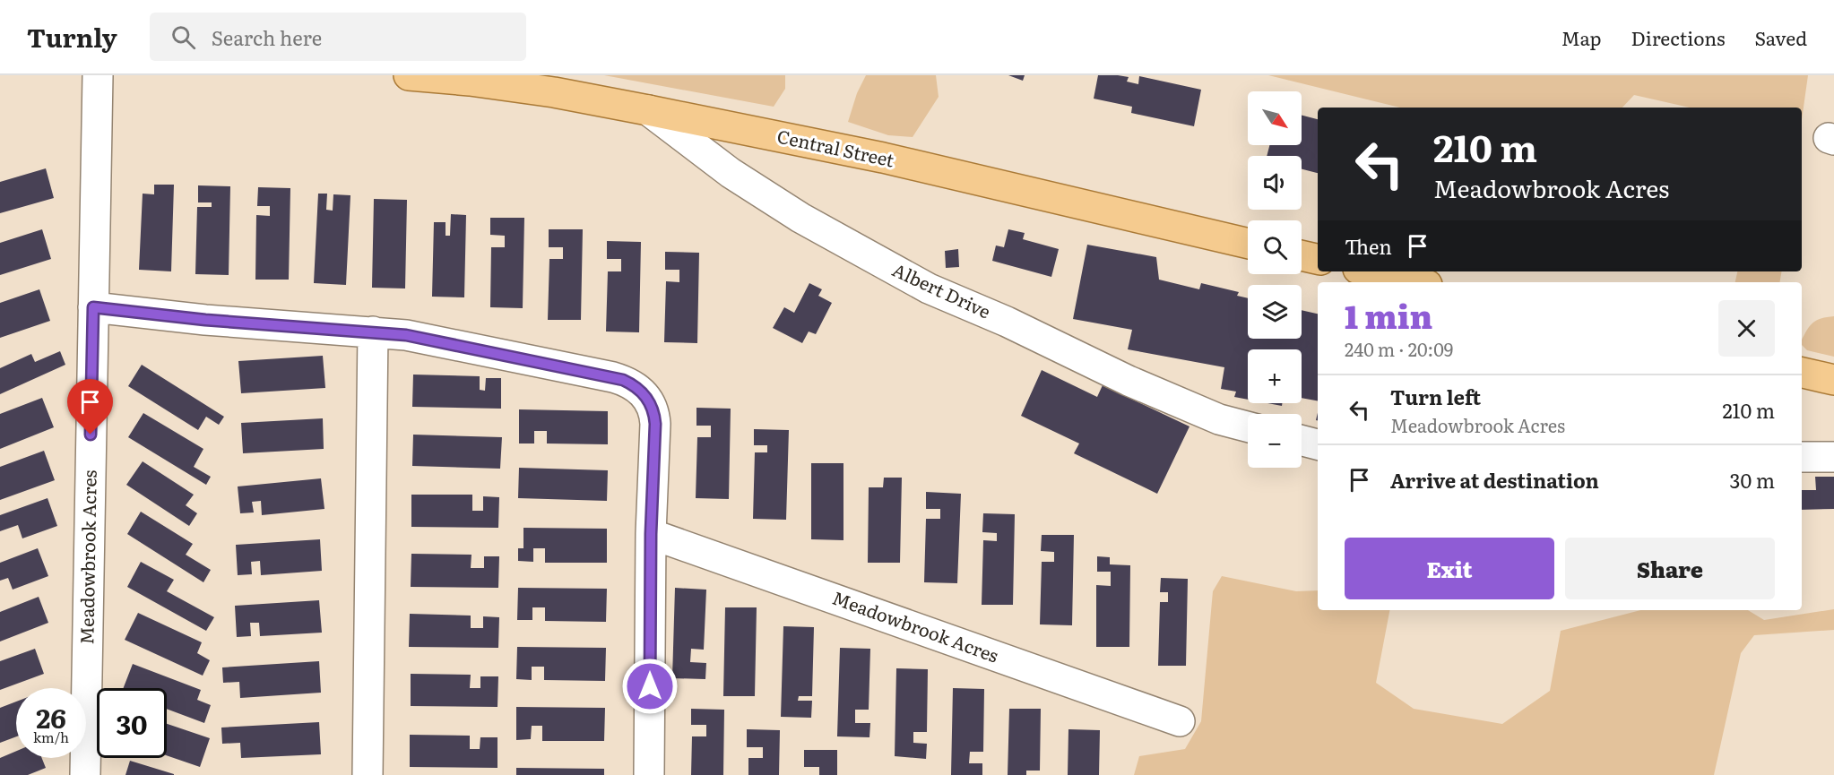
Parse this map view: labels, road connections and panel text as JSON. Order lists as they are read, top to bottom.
{
  "streets": {
    "main road": ["Central Street"],
    "street": ["Albert Drive", "Meadowbrook Acres"]
  },
  "crossings": [
    ["Central Street", "Albert Drive"]
  ],
  "north": "bottom right",
  "page": {
    "header": "Turnly",
    "search": "Search here",
    "nav": ["Map", "Directions", "Saved"],
    "map_buttons": ["+", "−"],
    "turn": ["210 m", "Meadowbrook Acres"],
    "then": "Then",
    "heading": ["1 min", "240 m · 20:09"],
    "list": [
      {
        "name": "Turn left",
        "note": "Meadowbrook Acres",
        "value": "210 m"
      },
      {
        "name": "Arrive at destination",
        "value": "30 m"
      }
    ],
    "buttons": ["Exit", "Share"],
    "speed": "26 km/h",
    "limit": "30"
  }
}
